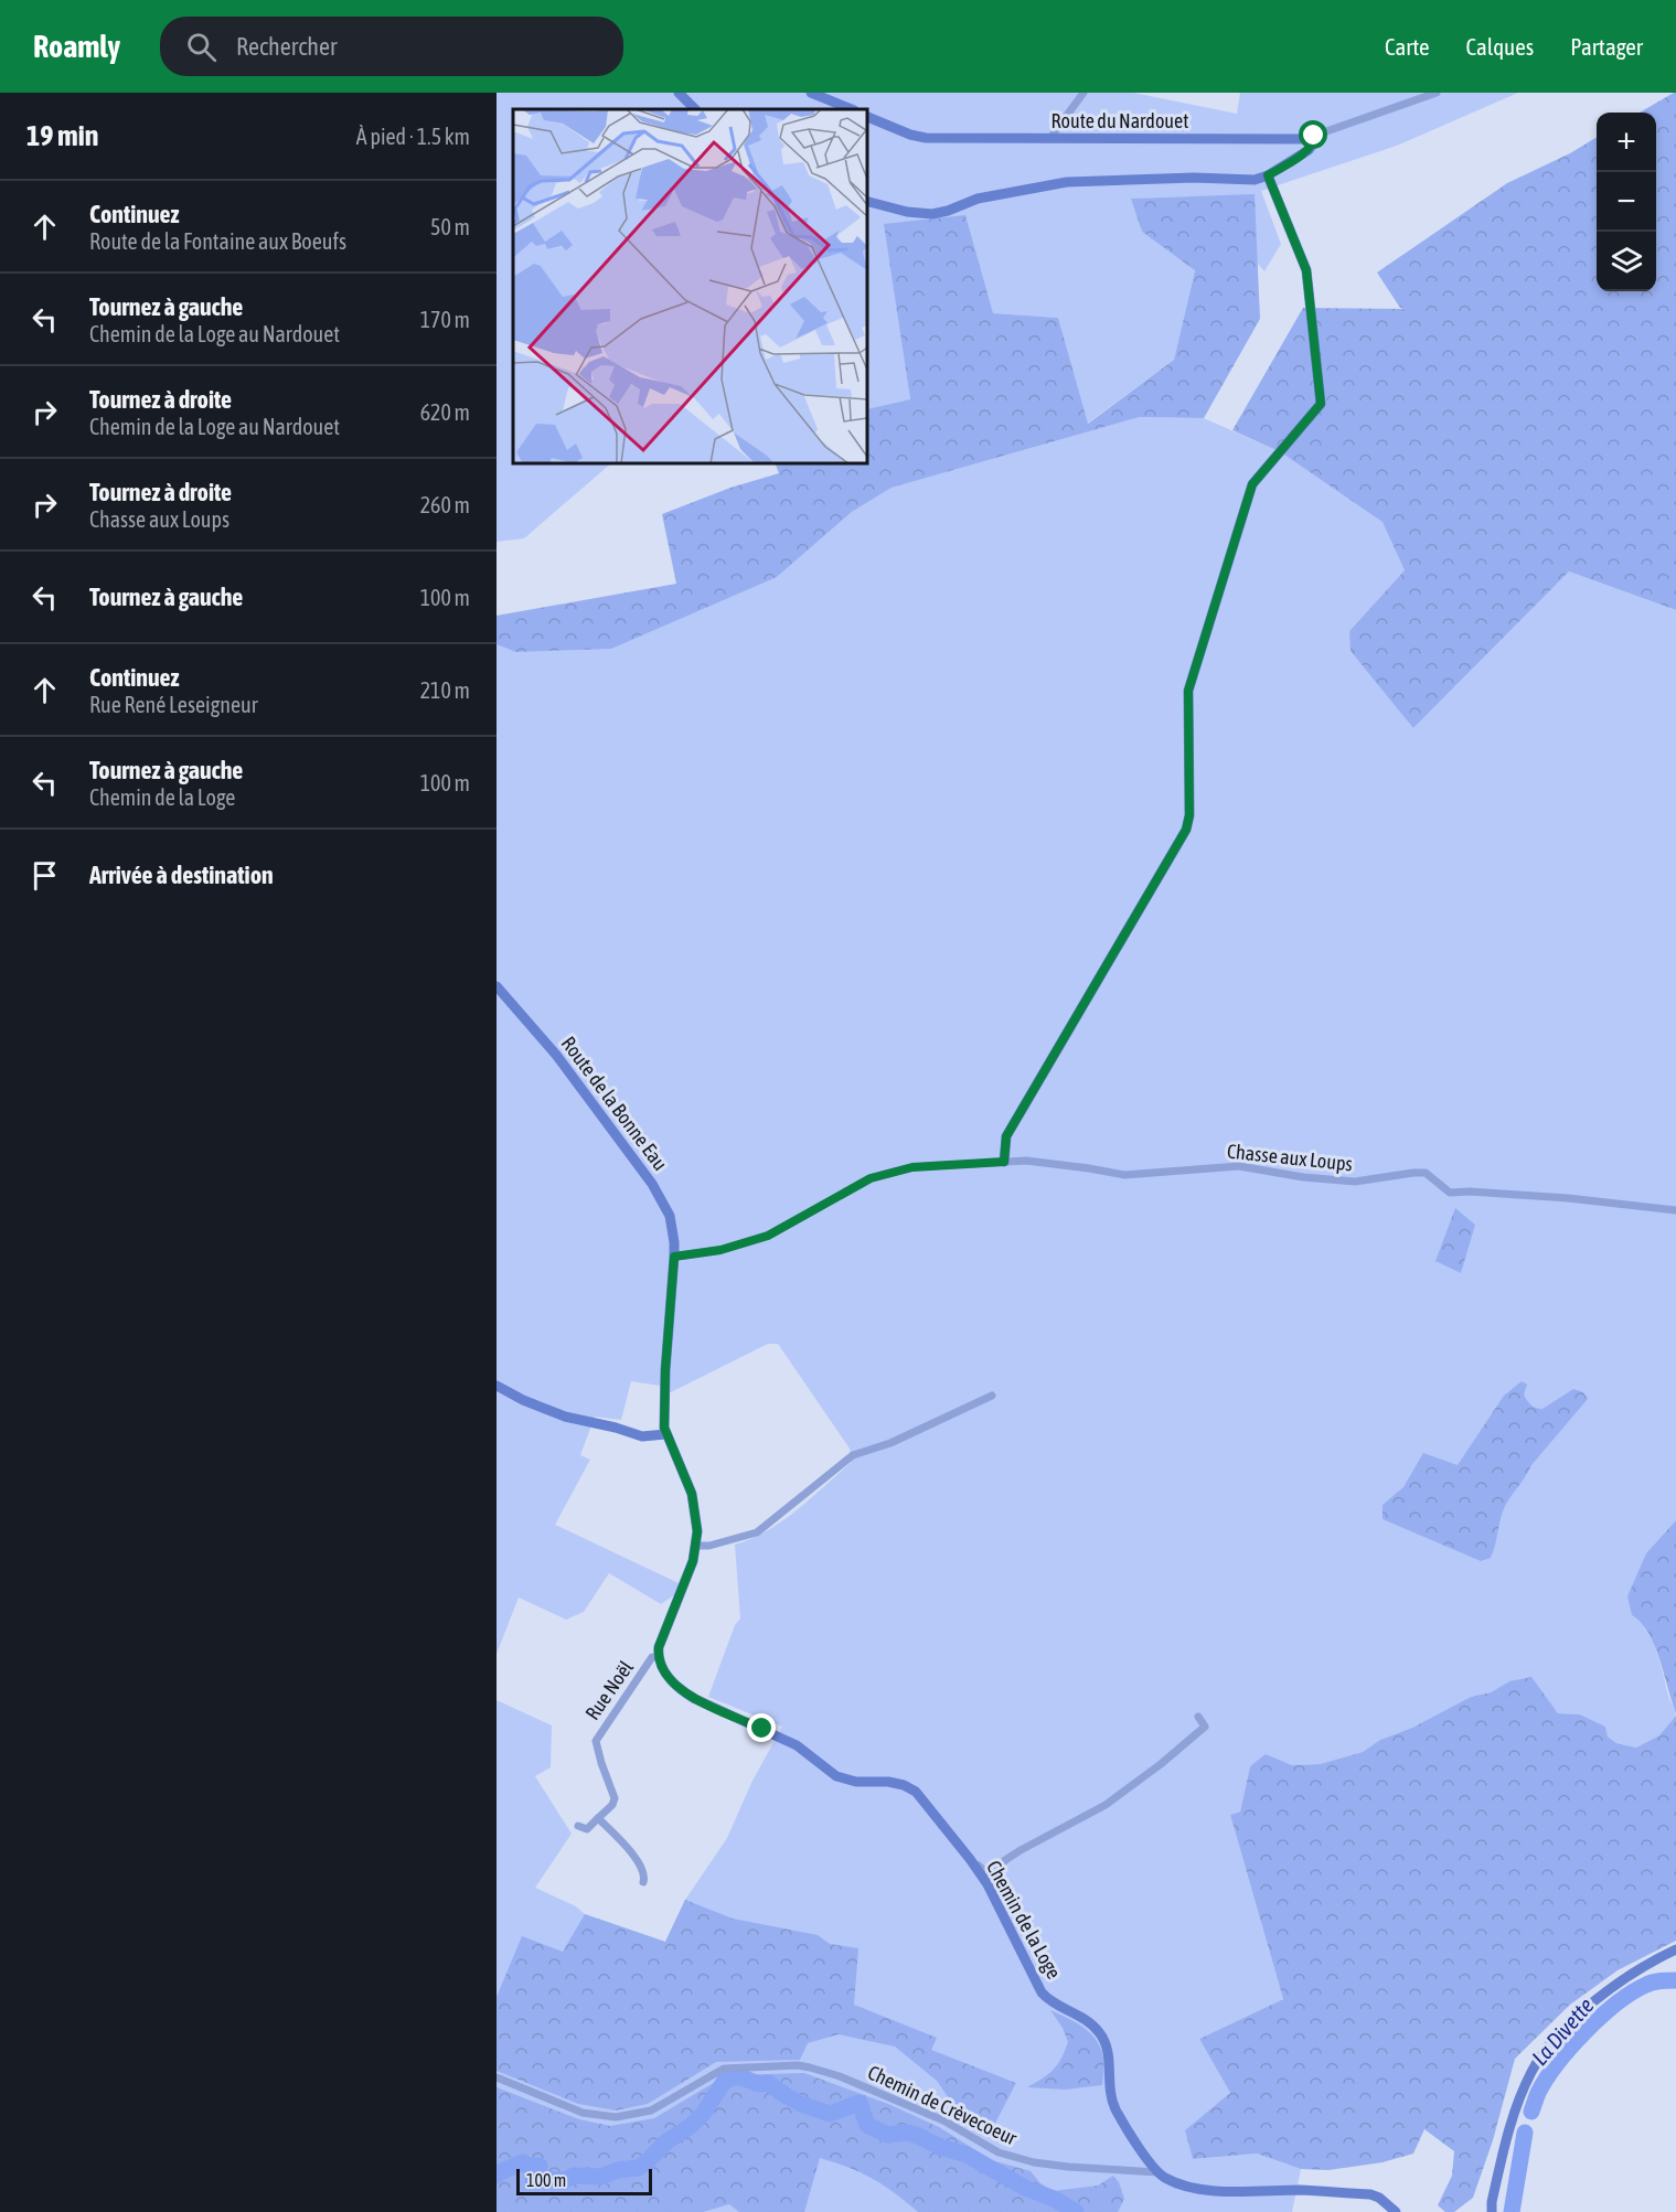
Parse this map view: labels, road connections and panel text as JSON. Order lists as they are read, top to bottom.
{
  "streets": {
    "street": [
      "Route du Nardouet",
      "Route de la Bonne Eau",
      "Chasse aux Loups",
      "Rue Noël",
      "Chemin de la Loge",
      "Chemin de Crèvecoeur"
    ]
  },
  "crossings": [
    ["Route de la Bonne Eau", "Chasse aux Loups"],
    ["Rue Noël", "Chemin de la Loge"],
    ["Chemin de la Loge", "Chemin de Crèvecoeur"]
  ],
  "water": ["La Divette"],
  "scale_bar": "100 m",
  "page": {
    "header": "Roamly",
    "search": "Rechercher",
    "nav": ["Carte", "Calques", "Partager"],
    "heading": ["19 min", "À pied · 1.5 km"],
    "map_buttons": ["+", "−"],
    "list": [
      ["Continuez", "Route de la Fontaine aux Boeufs", "50 m"],
      ["Tournez à gauche", "Chemin de la Loge au Nardouet", "170 m"],
      ["Tournez à droite", "Chemin de la Loge au Nardouet", "620 m"],
      ["Tournez à droite", "Chasse aux Loups", "260 m"],
      ["Tournez à gauche", "100 m"],
      ["Continuez", "Rue René Leseigneur", "210 m"],
      ["Tournez à gauche", "Chemin de la Loge", "100 m"],
      "Arrivée à destination"
    ],
    "scale": "100 m"
  }
}
